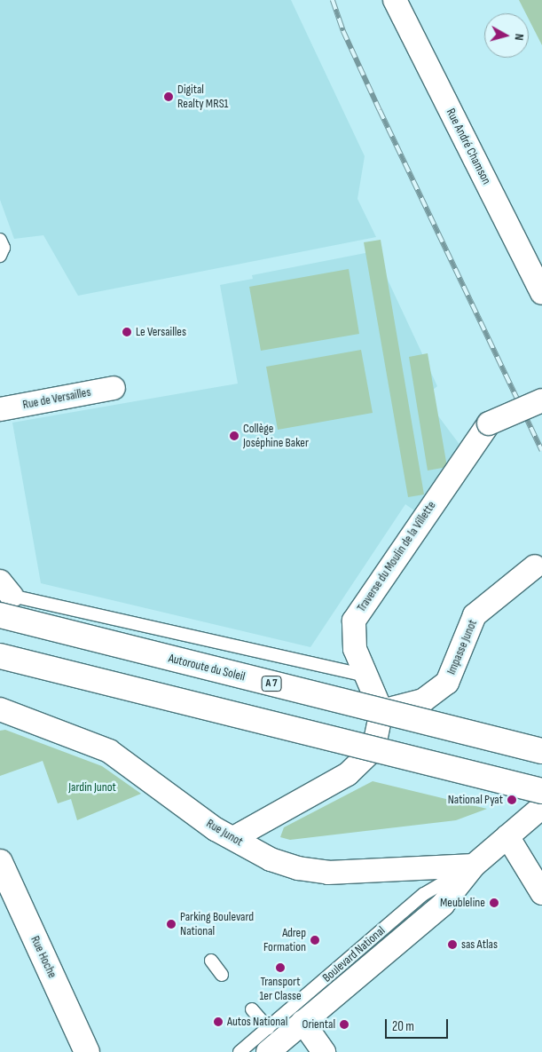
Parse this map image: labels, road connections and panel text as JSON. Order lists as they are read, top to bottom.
{
  "streets": {
    "main road": ["Autoroute du Soleil", "A 7", "Rue Hoche"],
    "street": [
      "Rue André Chamson",
      "Rue de Versailles",
      "Traverse du Moulin de la Villette",
      "Impasse Junot",
      "Rue Junot",
      "Boulevard National"
    ]
  },
  "crossings": [
    ["Traverse du Moulin de la Villette", "Impasse Junot"],
    ["Rue Junot", "Boulevard National"]
  ],
  "parks": ["Jardin Junot"],
  "places": [
    "Digital Realty MRS1",
    "Le Versailles",
    "Collège Joséphine Baker",
    "National Pyat",
    "Meubleline",
    "Parking Boulevard National",
    "Adrep Formation",
    "sas Atlas",
    "Transport 1er Classe",
    "Autos National",
    "Oriental"
  ],
  "scale_bar": "20 m",
  "north": "right"
}
